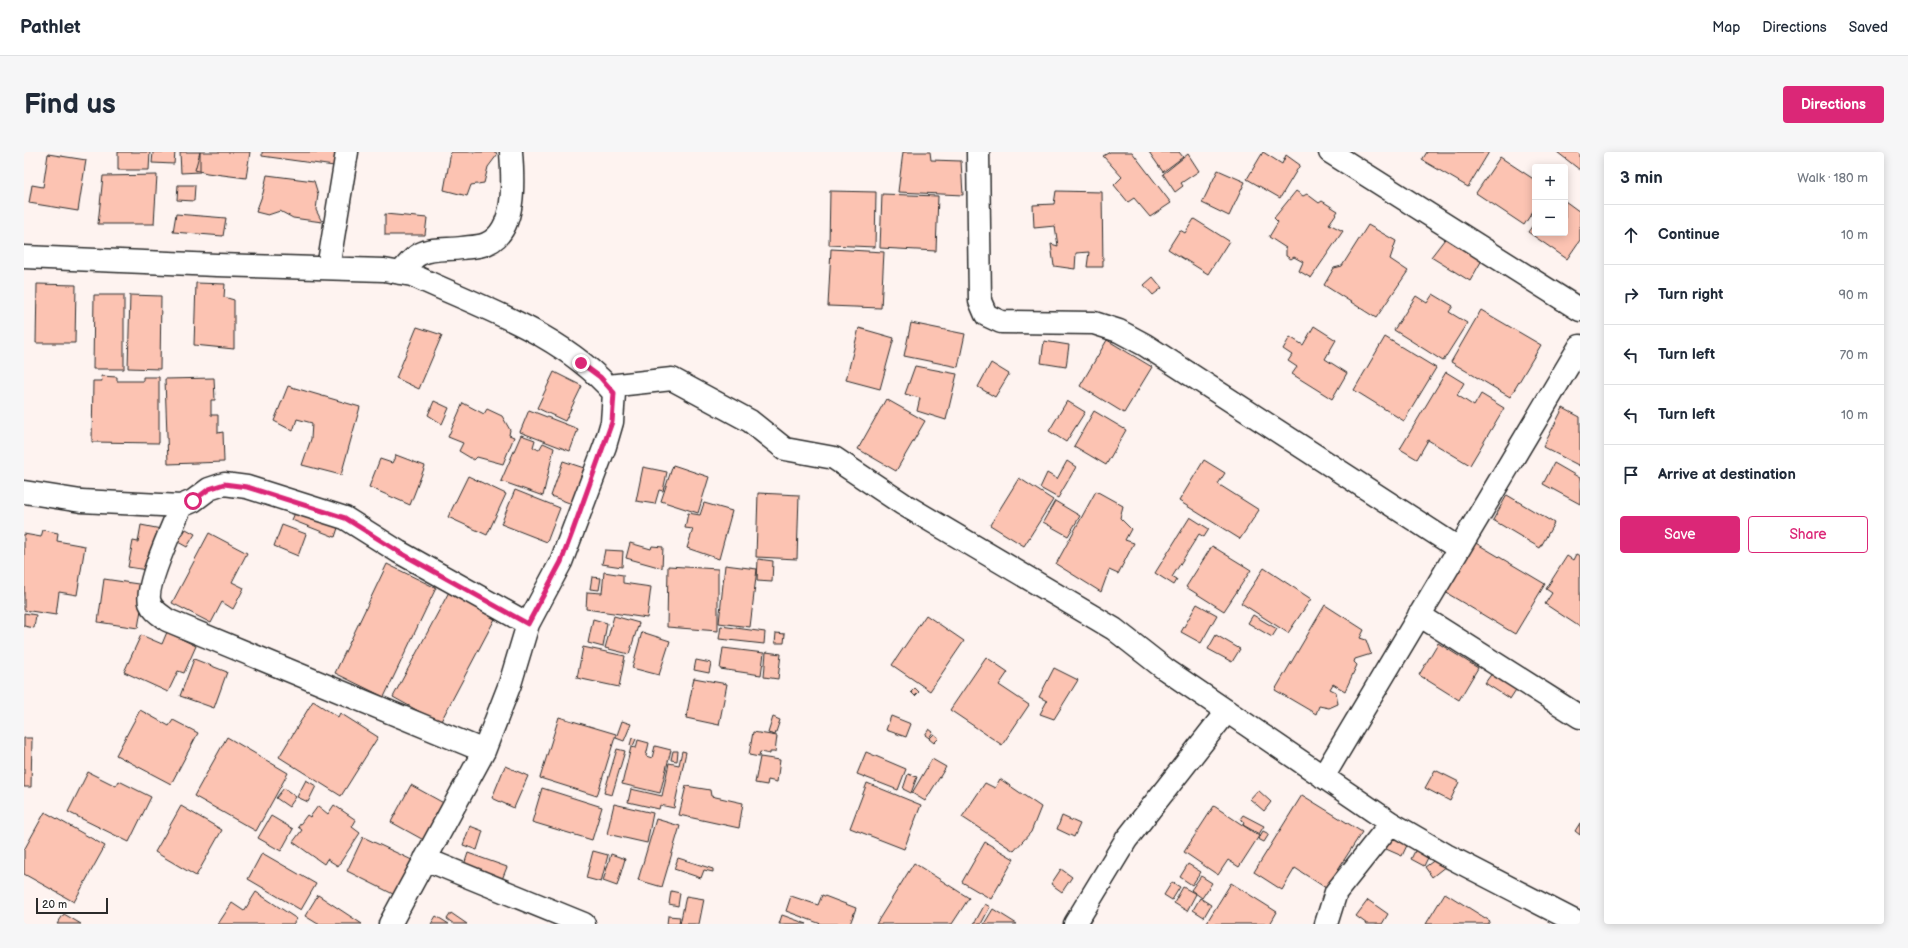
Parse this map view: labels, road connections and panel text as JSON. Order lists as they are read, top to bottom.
{
  "scale_bar": "20 m",
  "page": {
    "header": "Pathlet",
    "nav": ["Map", "Directions", "Saved"],
    "buttons": [
      "Directions",
      ["Save", "Share"]
    ],
    "title": "Find us",
    "heading": ["3 min", "Walk · 180 m"],
    "map_buttons": ["+", "−"],
    "list": [
      ["Continue", "10 m"],
      ["Turn right", "90 m"],
      ["Turn left", "70 m"],
      ["Turn left", "10 m"],
      "Arrive at destination"
    ],
    "scale": "20 m"
  }
}
